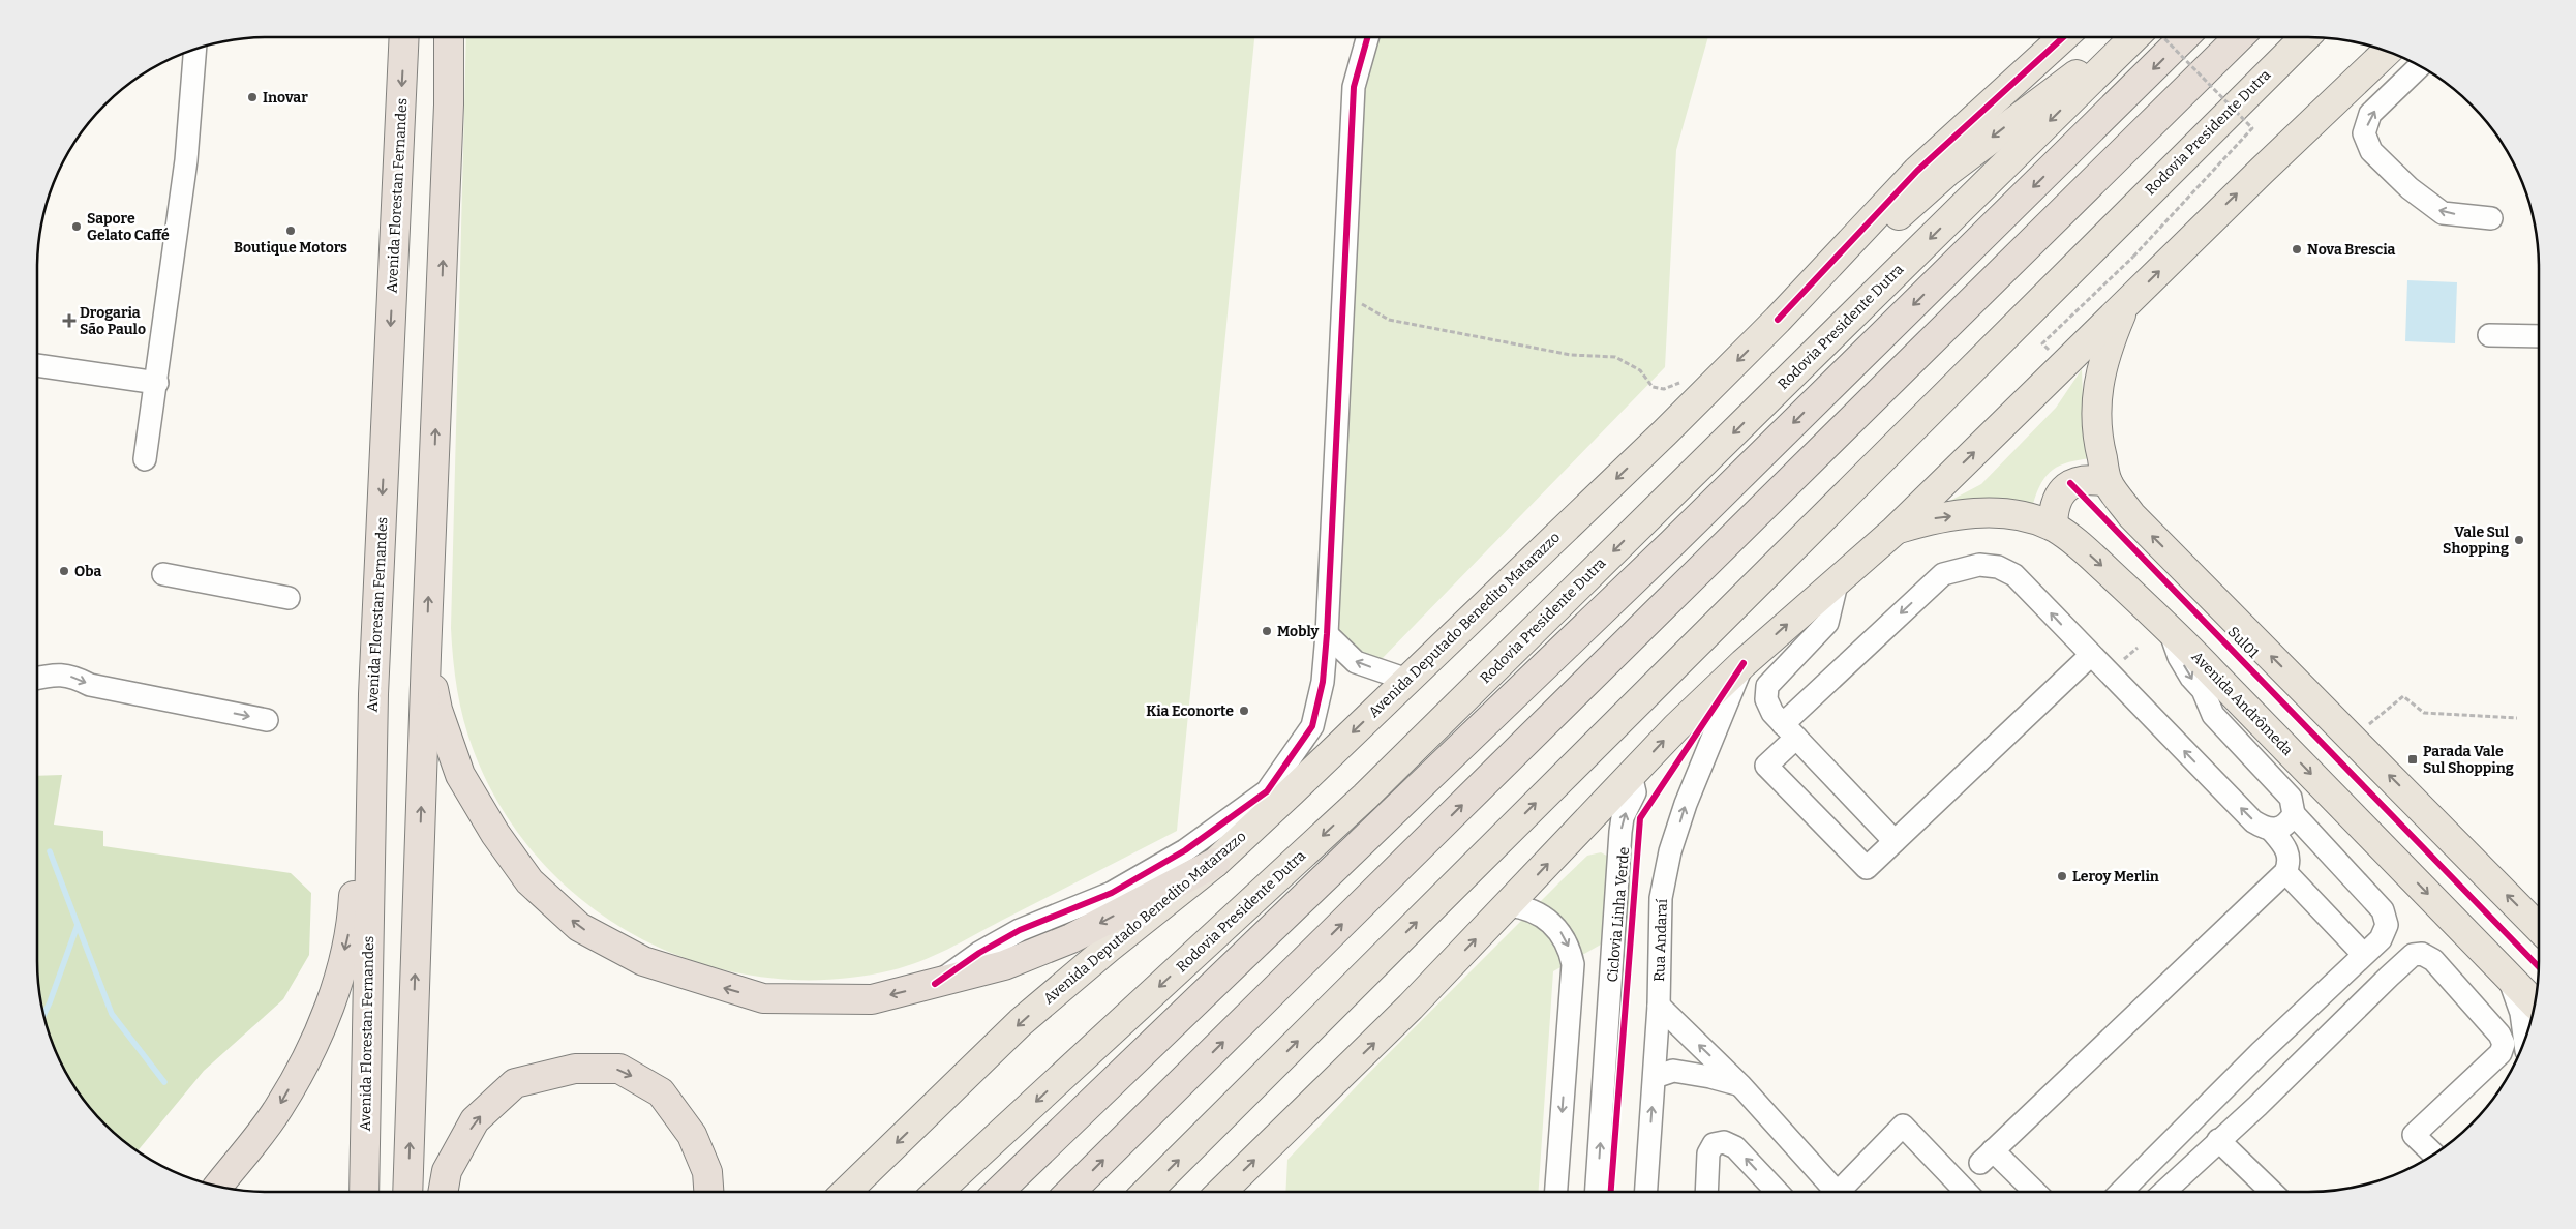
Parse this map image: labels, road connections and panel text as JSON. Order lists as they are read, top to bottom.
{
  "streets": {
    "highway": ["Avenida Florestan Fernandes"],
    "main road": ["Rodovia Presidente Dutra", "Avenida Deputado Benedito Matarazzo", "Avenida Andrômeda"],
    "street": ["Rua Andaraí"],
    "cycle path": ["Sul01", "Ciclovia Linha Verde"]
  },
  "places": {
    "other": [
      "Inovar",
      "Sapore Gelato Caffé",
      "Boutique Motors",
      "Nova Brescia",
      "Vale Sul Shopping",
      "Oba",
      "Mobly",
      "Kia Econorte",
      "Leroy Merlin"
    ],
    "health": ["Drogaria São Paulo"],
    "transit": ["Parada Vale Sul Shopping"]
  }
}
